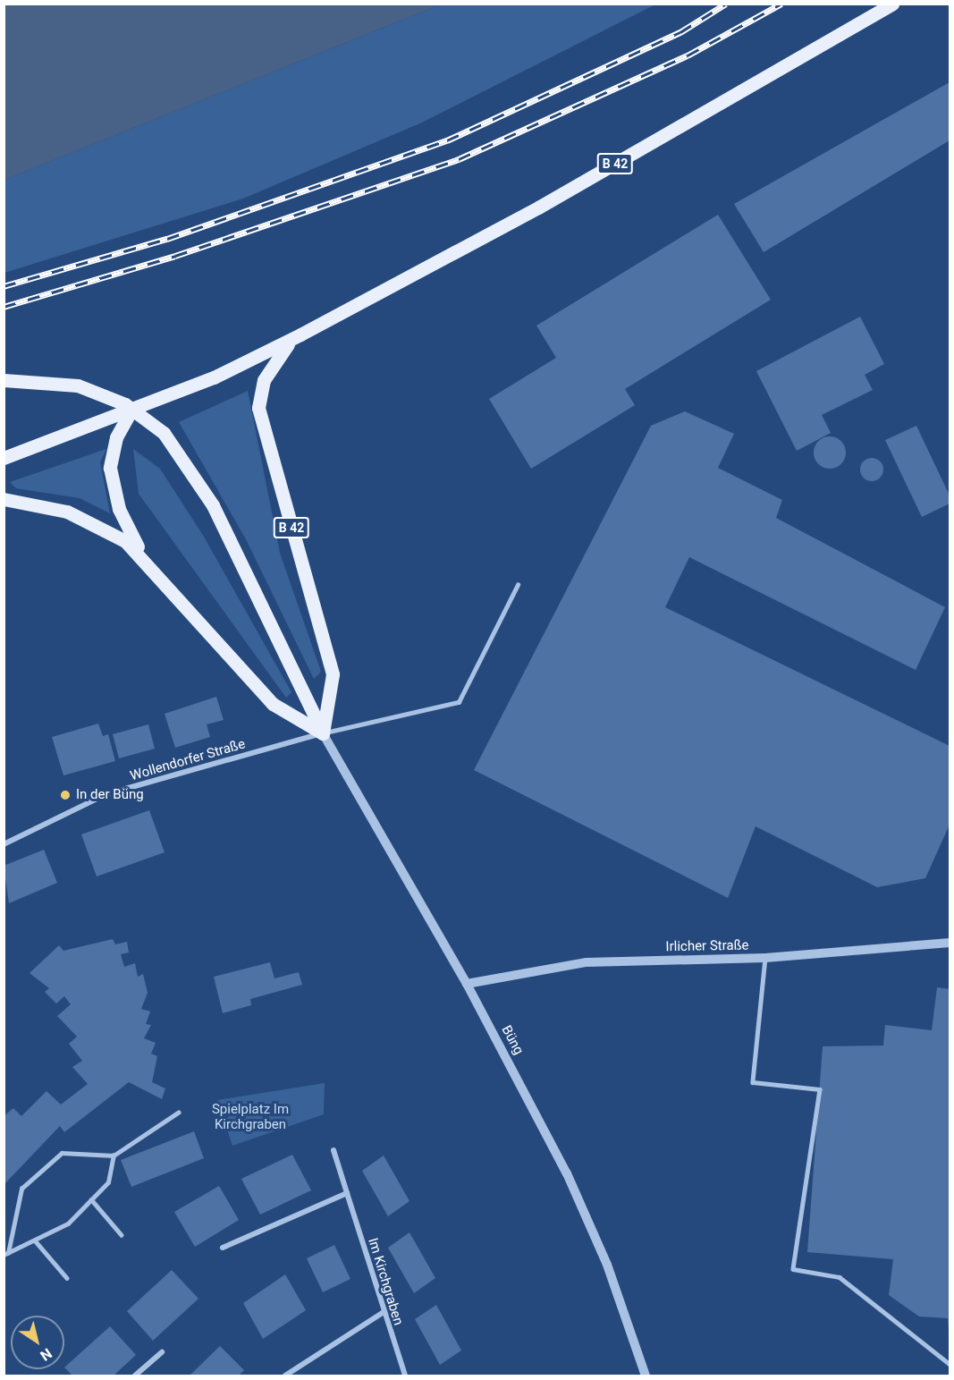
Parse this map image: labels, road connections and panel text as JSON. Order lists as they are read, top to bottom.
{
  "streets": {
    "main road": ["B 42"],
    "street": [
      "Wollendorfer Straße",
      "Irlicher Straße",
      "Büng",
      "Im Kirchgraben"
    ]
  },
  "crossings": [
    ["B 42", "Wollendorfer Straße"],
    ["B 42", "Büng"],
    ["Wollendorfer Straße", "Büng"],
    ["Irlicher Straße", "Büng"]
  ],
  "parks": ["Spielplatz Im Kirchgraben"],
  "places": ["In der Büng"],
  "north": "bottom right"
}
